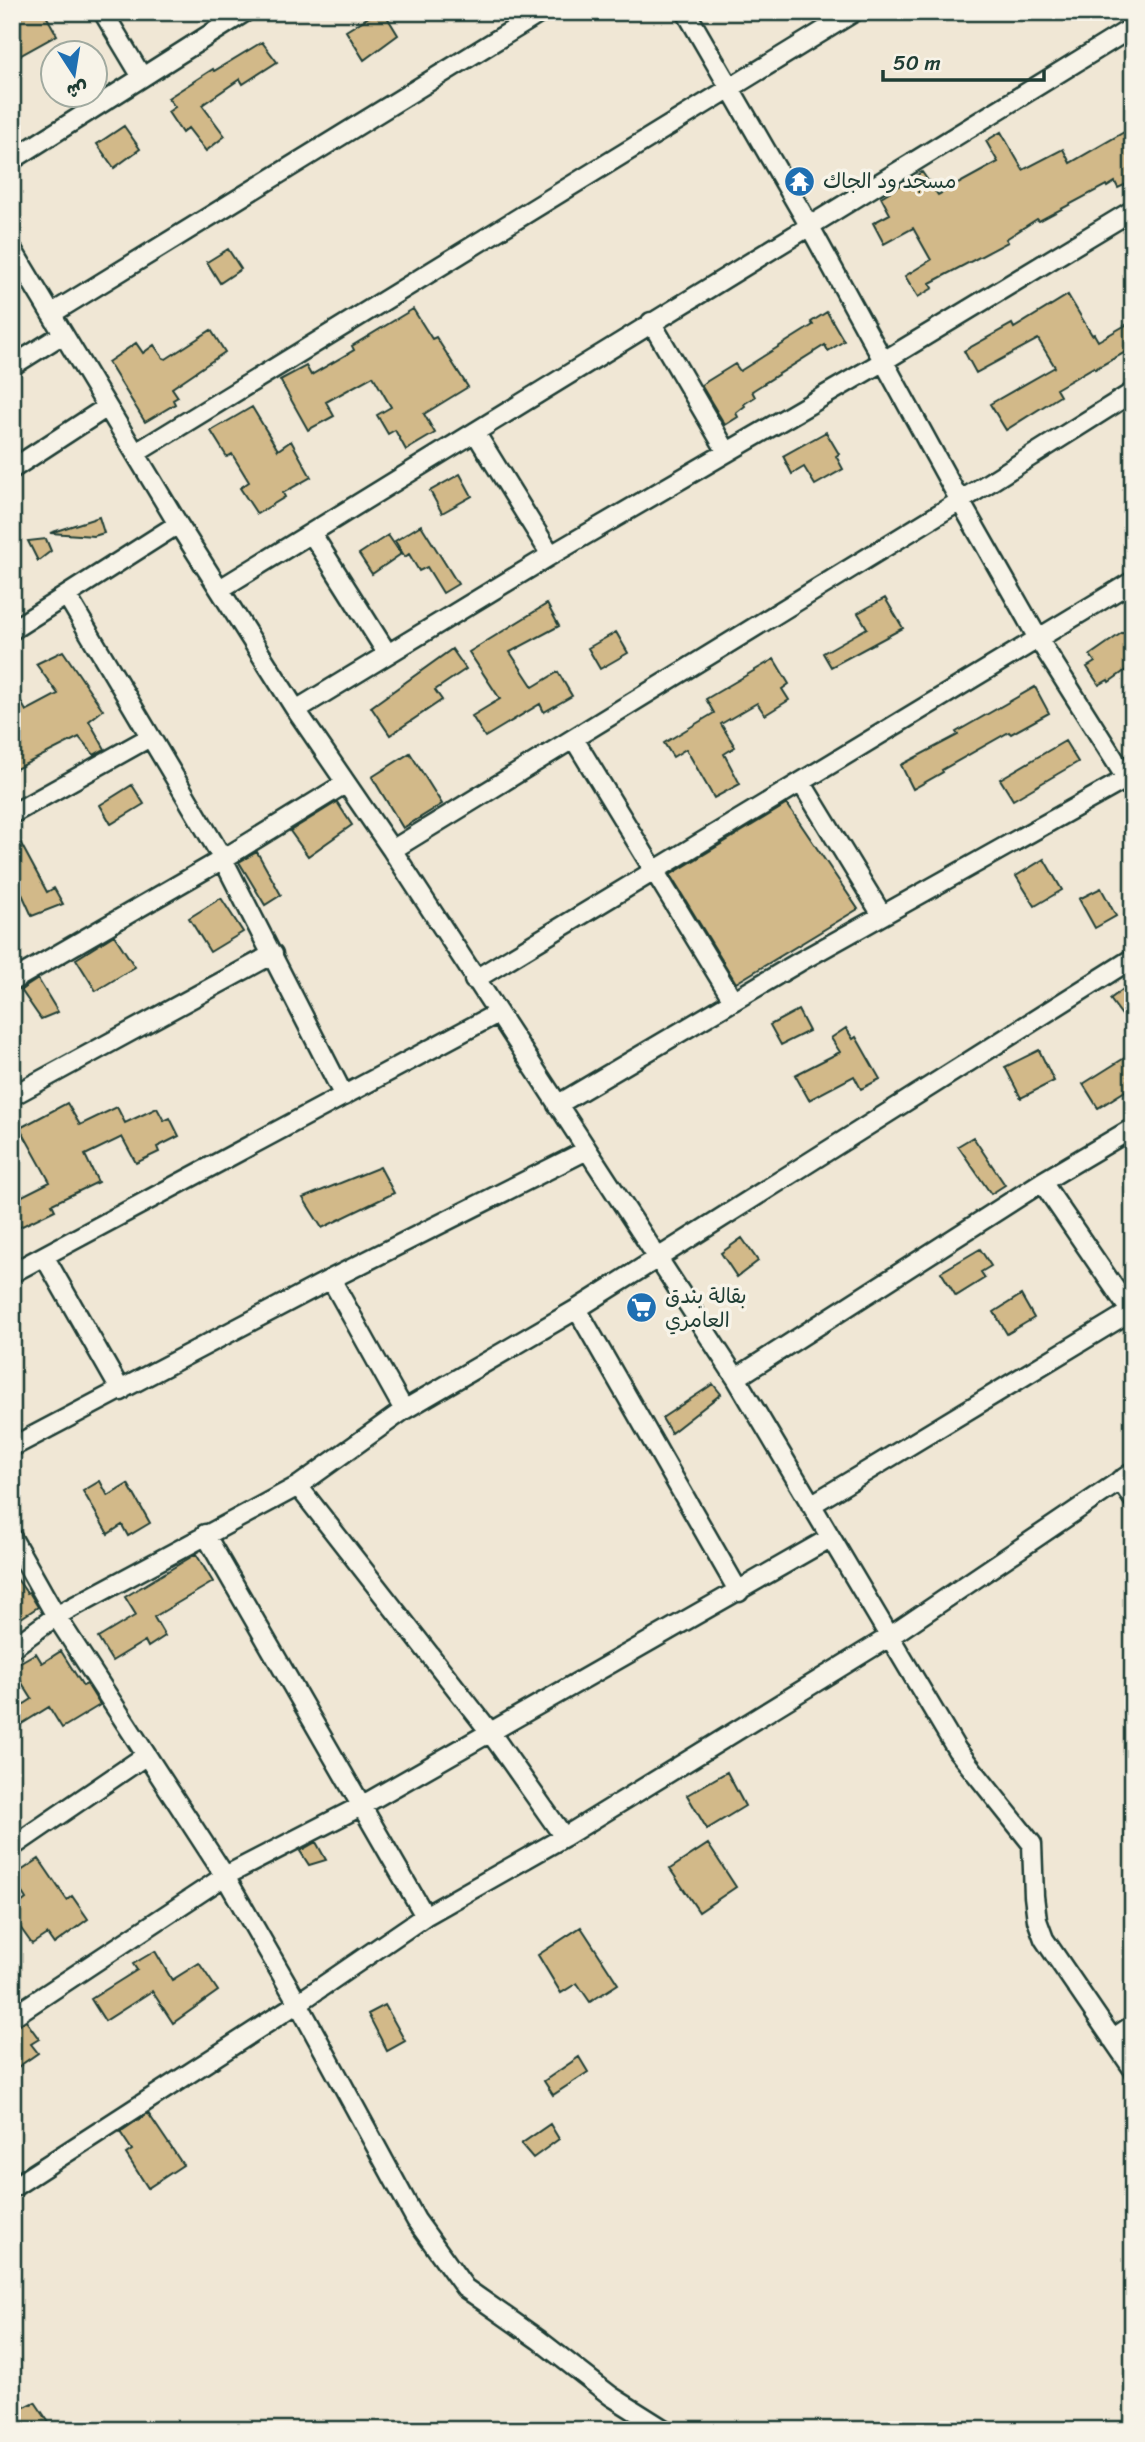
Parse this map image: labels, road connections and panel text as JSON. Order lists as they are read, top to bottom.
{
  "places": {
    "temple": ["مسجد ود الجاك"],
    "supermarket": ["بقالة بندق العامري"]
  },
  "scale_bar": "50 m",
  "north": "bottom"
}
